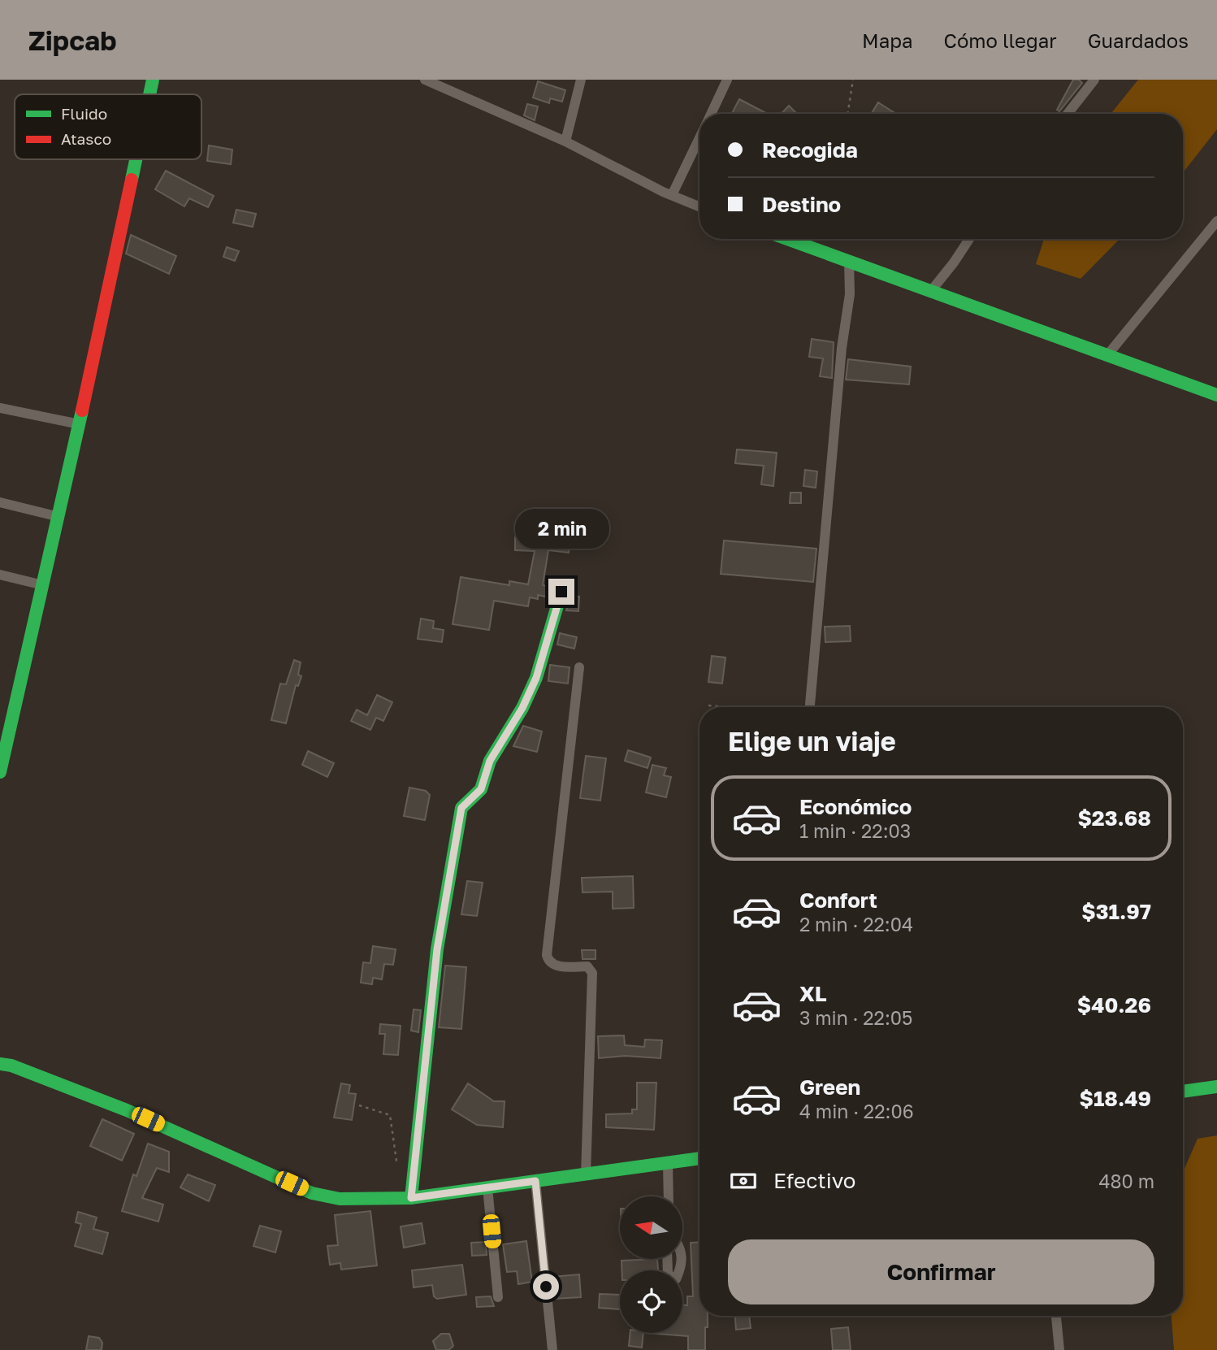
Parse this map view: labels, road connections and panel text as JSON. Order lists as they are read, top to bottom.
{
  "legend": ["Fluido", "Atasco"],
  "north": "left",
  "page": {
    "header": "Zipcab",
    "nav": ["Mapa", "Cómo llegar", "Guardados"],
    "banner": ["Recogida", "Destino"],
    "bubble": "2 min",
    "heading": "Elige un viaje",
    "list": [
      {
        "name": "Económico",
        "note": "1 min · 22:03",
        "value": "$23.68"
      },
      {
        "name": "Confort",
        "note": "2 min · 22:04",
        "value": "$31.97"
      },
      {
        "name": "XL",
        "note": "3 min · 22:05",
        "value": "$40.26"
      },
      {
        "name": "Green",
        "note": "4 min · 22:06",
        "value": "$18.49"
      }
    ],
    "pay": ["Efectivo", "480 m"],
    "buttons": "Confirmar"
  }
}
